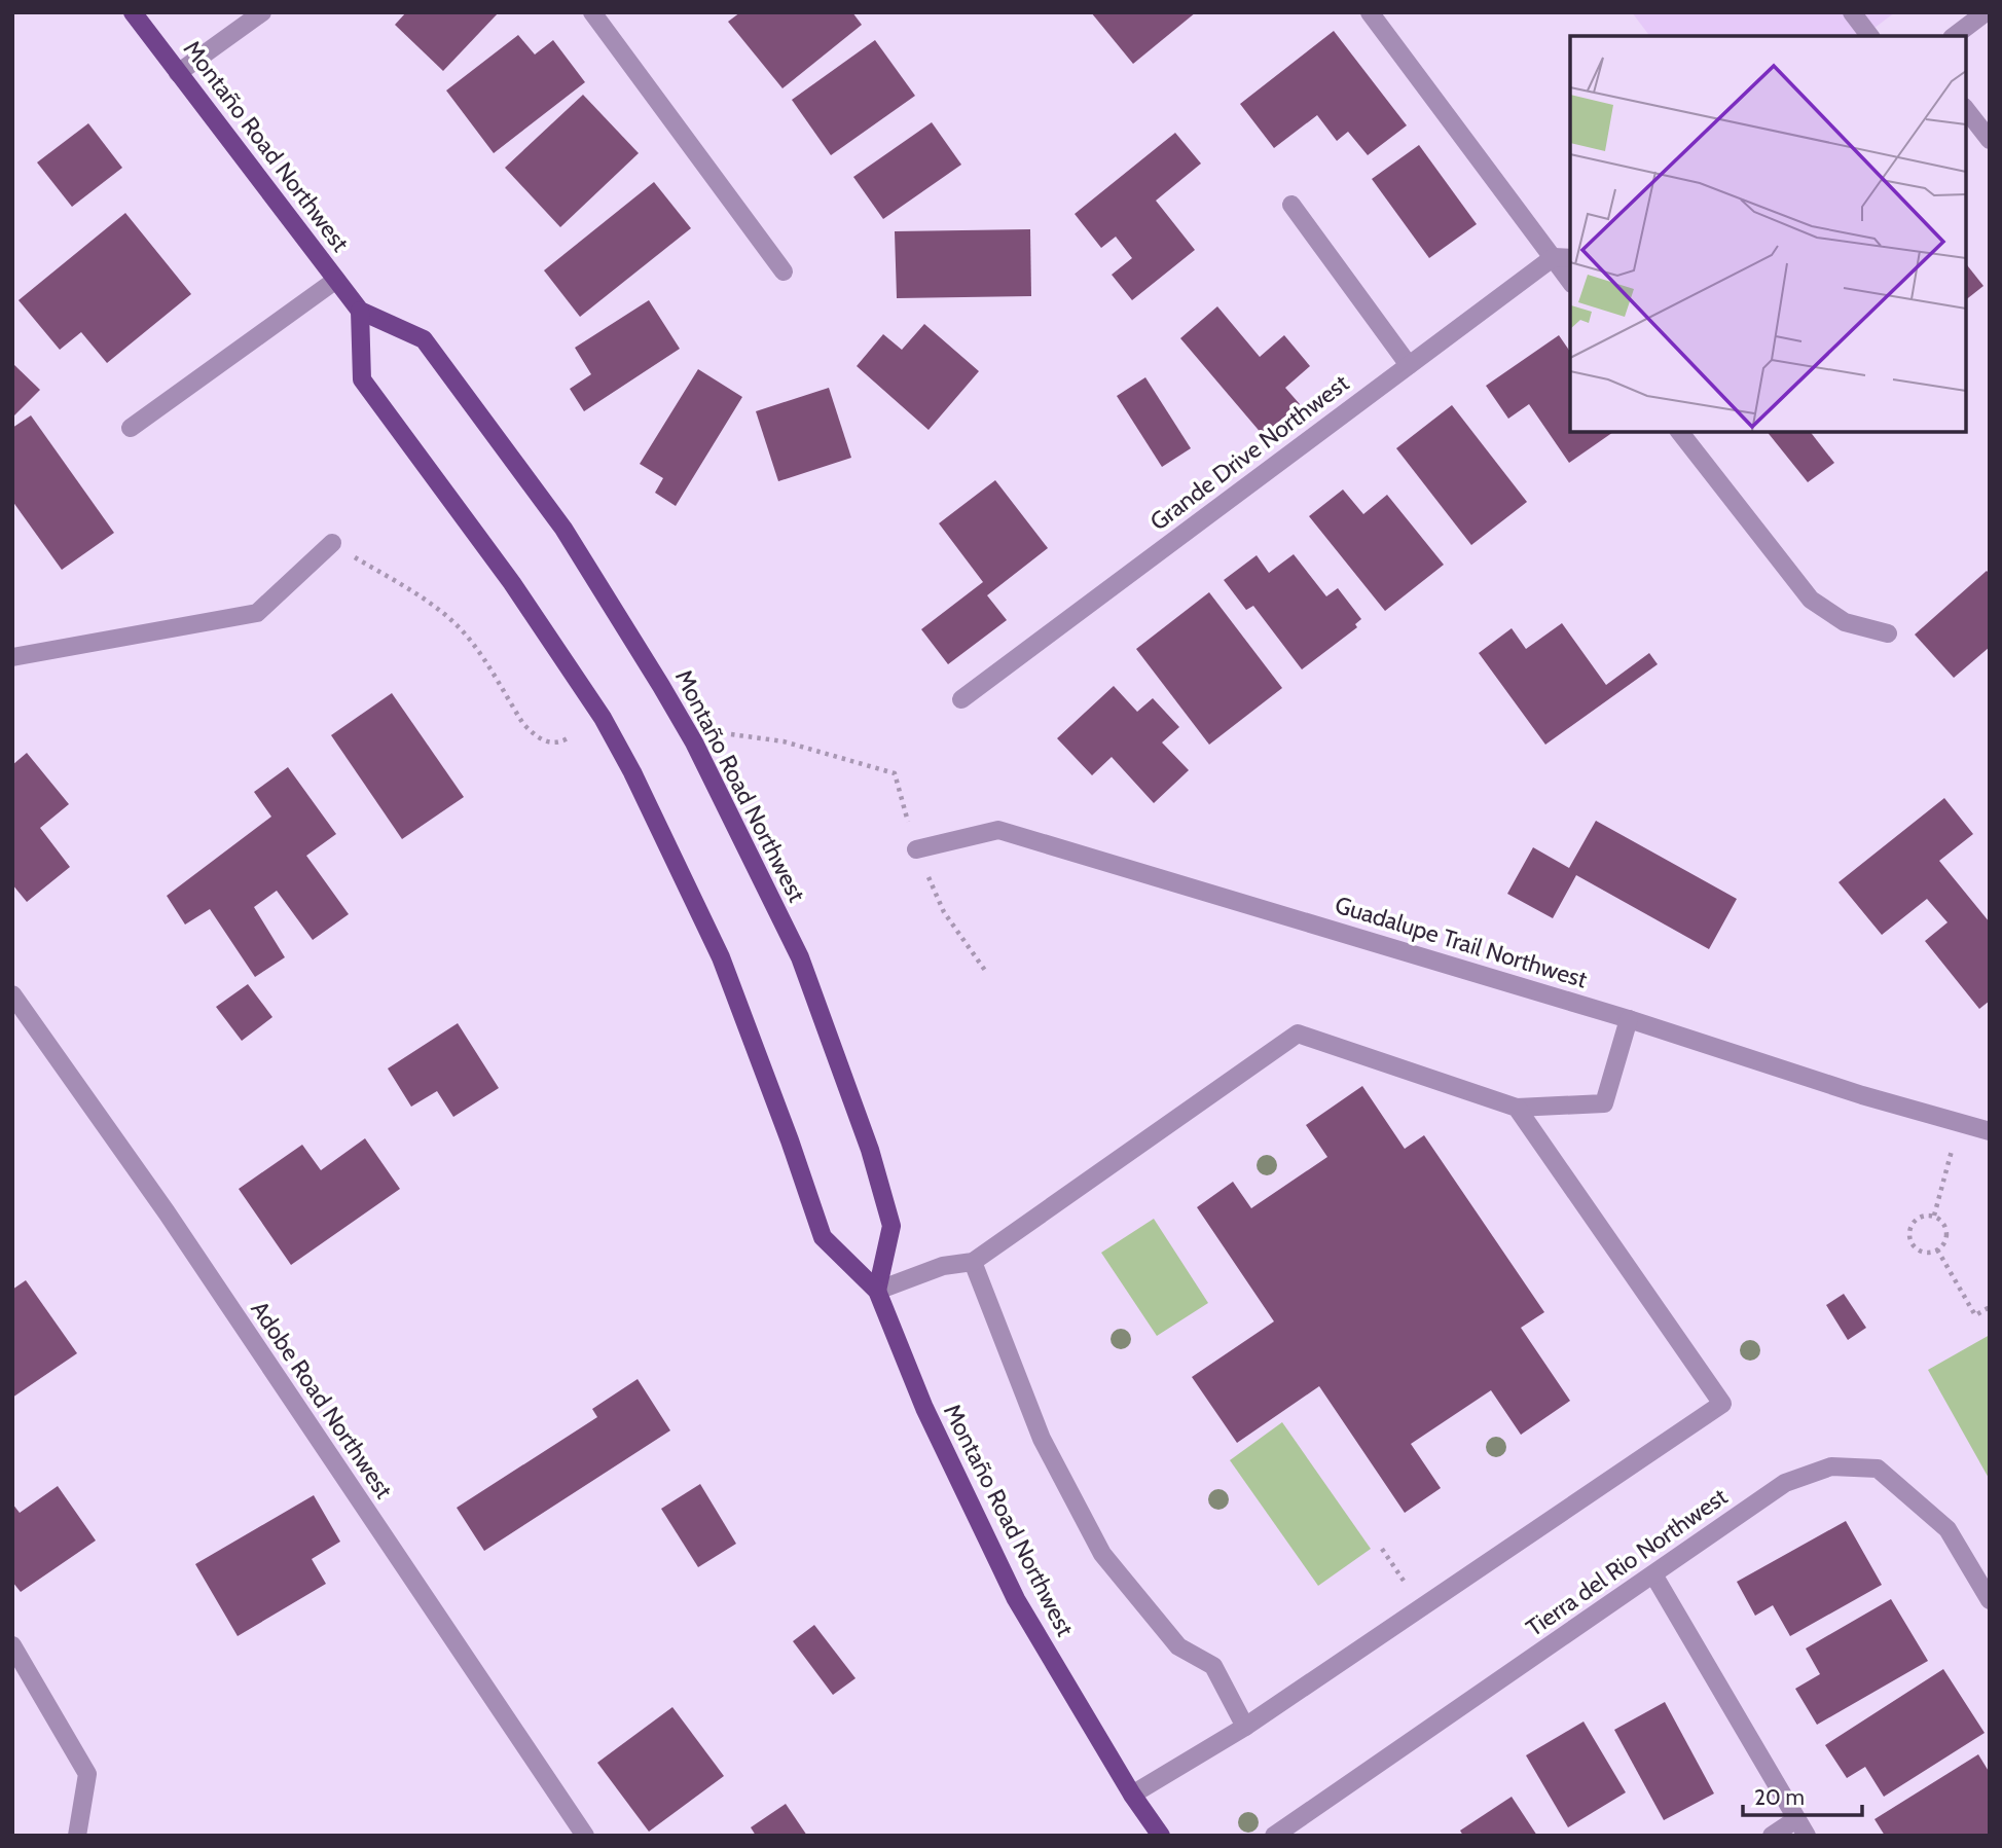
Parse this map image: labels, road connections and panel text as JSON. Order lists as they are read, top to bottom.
{
  "streets": {
    "main road": ["Montaño Road Northwest"],
    "street": [
      "Grande Drive Northwest",
      "Guadalupe Trail Northwest",
      "Adobe Road Northwest",
      "Tierra del Rio Northwest"
    ]
  },
  "scale_bar": "20 m"
}
